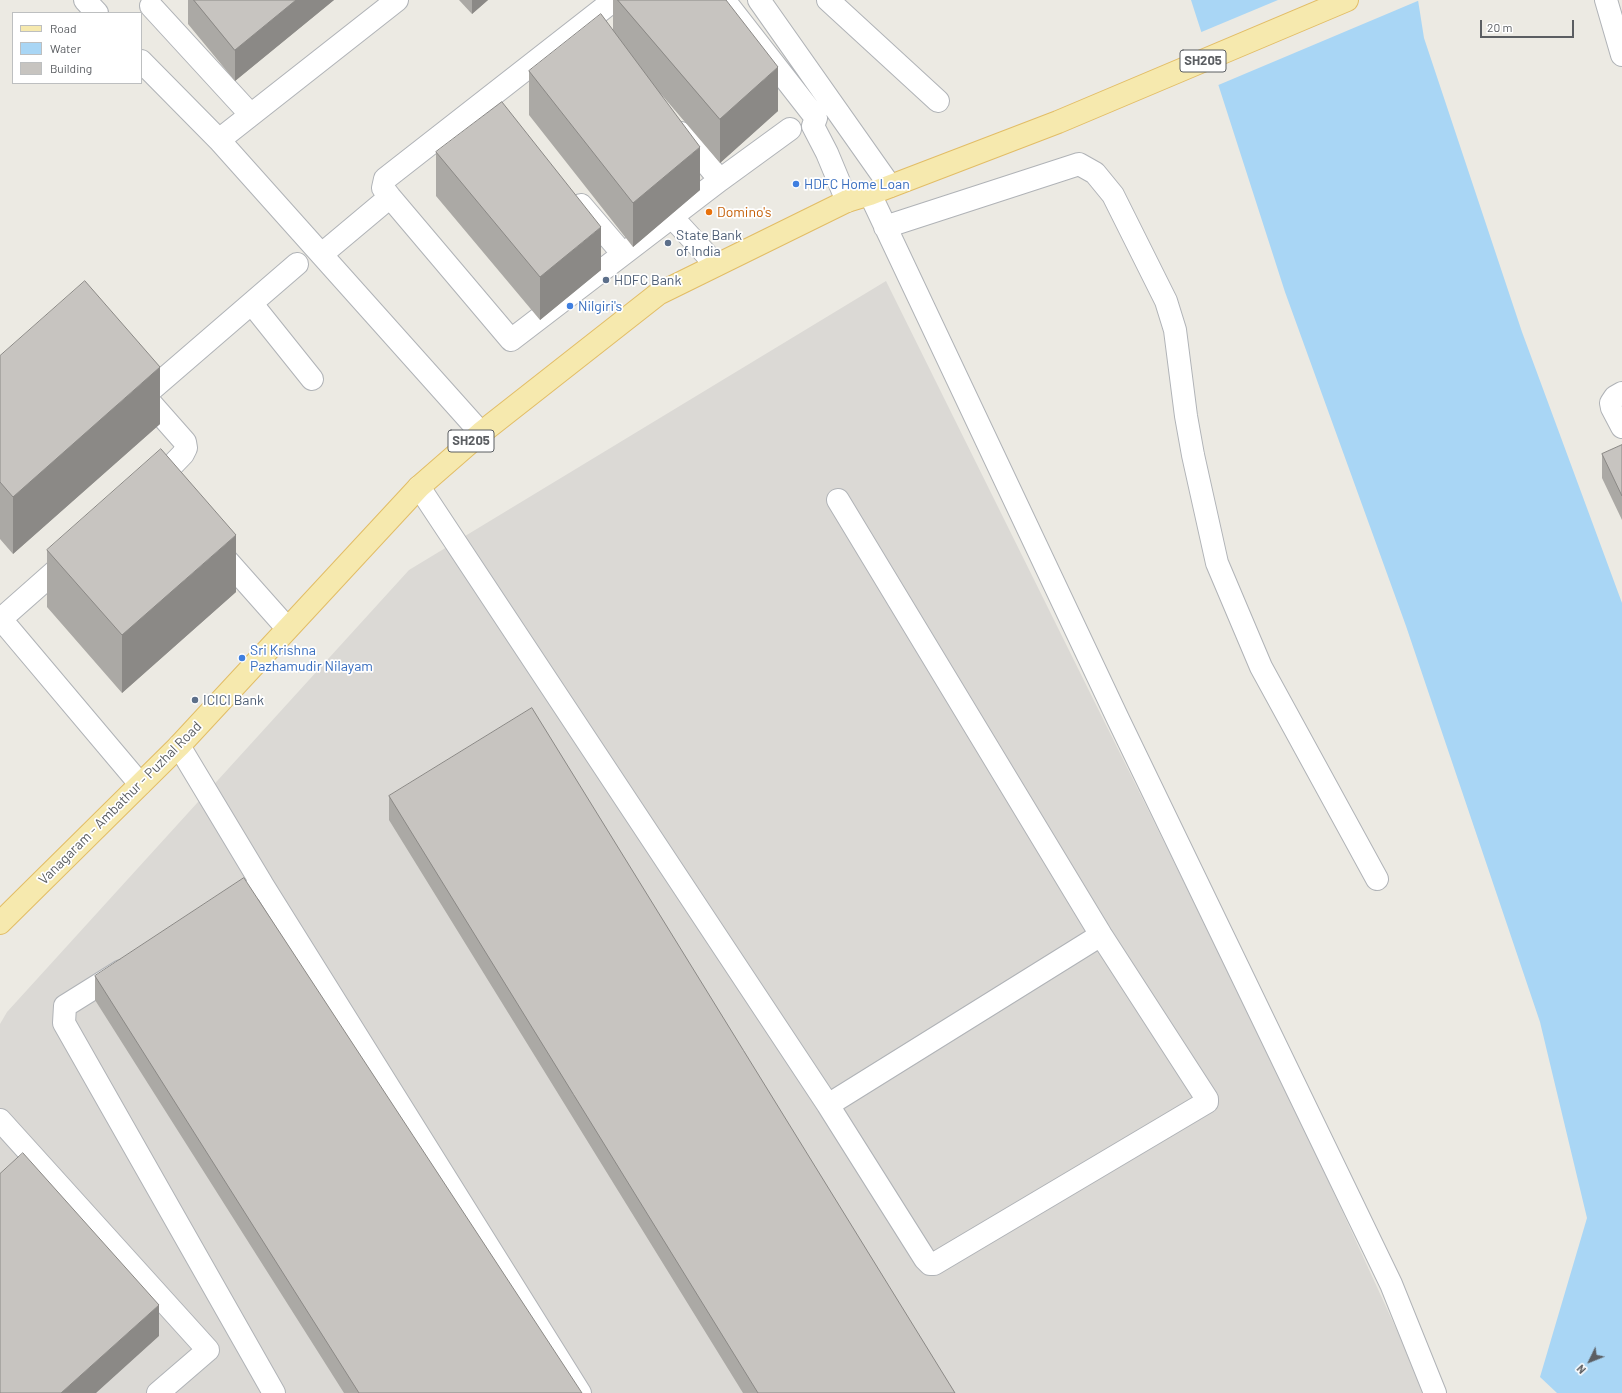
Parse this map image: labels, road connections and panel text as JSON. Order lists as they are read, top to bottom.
{
  "streets": {
    "main road": ["SH205", "Vanagaram - Ambathur - Puzhal Road"]
  },
  "places": [
    "HDFC Home Loan",
    "Domino's",
    "State Bank of India",
    "HDFC Bank",
    "Nilgiri's",
    "Sri Krishna Pazhamudir Nilayam",
    "ICICI Bank"
  ],
  "legend": ["Road", "Water", "Building"],
  "scale_bar": "20 m",
  "north": "bottom left"
}
